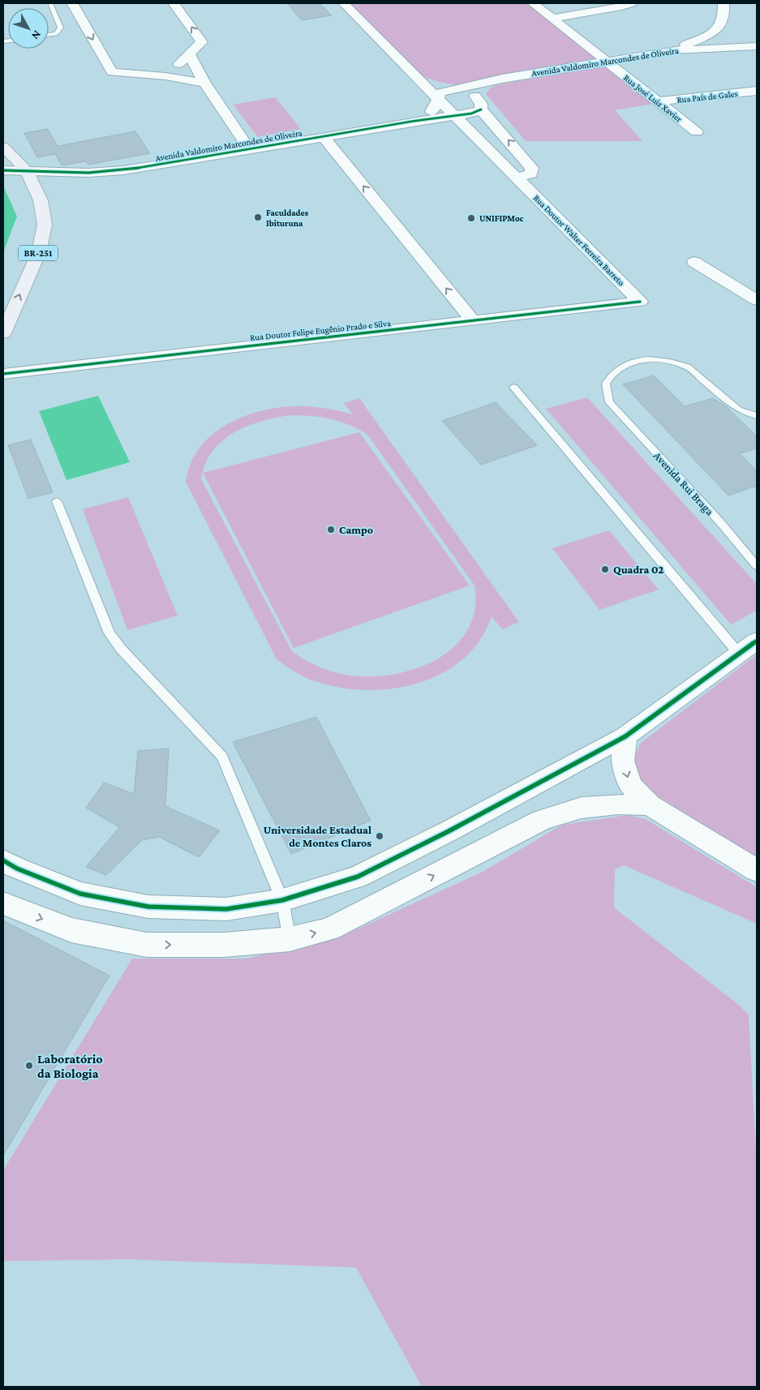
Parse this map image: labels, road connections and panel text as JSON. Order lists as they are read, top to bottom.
{
  "streets": {
    "main road": ["BR-251"],
    "street": [
      "Avenida Valdomiro Marcondes de Oliveira",
      "Rua País de Gales",
      "Rua José Luiz Xavier",
      "Rua Doutor Walter Ferreira Barreto",
      "Rua Doutor Felipe Eugênio Prado e Silva"
    ],
    "lane": ["Avenida Rui Braga"]
  },
  "crossings": [
    ["Avenida Valdomiro Marcondes de Oliveira", "Rua José Luiz Xavier"],
    ["Avenida Valdomiro Marcondes de Oliveira", "Rua Doutor Walter Ferreira Barreto"],
    ["Avenida Valdomiro Marcondes de Oliveira", "BR-251"],
    ["Rua País de Gales", "Rua José Luiz Xavier"],
    ["Rua Doutor Walter Ferreira Barreto", "Rua Doutor Felipe Eugênio Prado e Silva"]
  ],
  "places": [
    "Faculdades Ibituruna",
    "UNIFIPMoc",
    "Campo",
    "Quadra 02",
    "Universidade Estadual de Montes Claros",
    "Laboratório da Biologia"
  ],
  "north": "bottom right"
}
